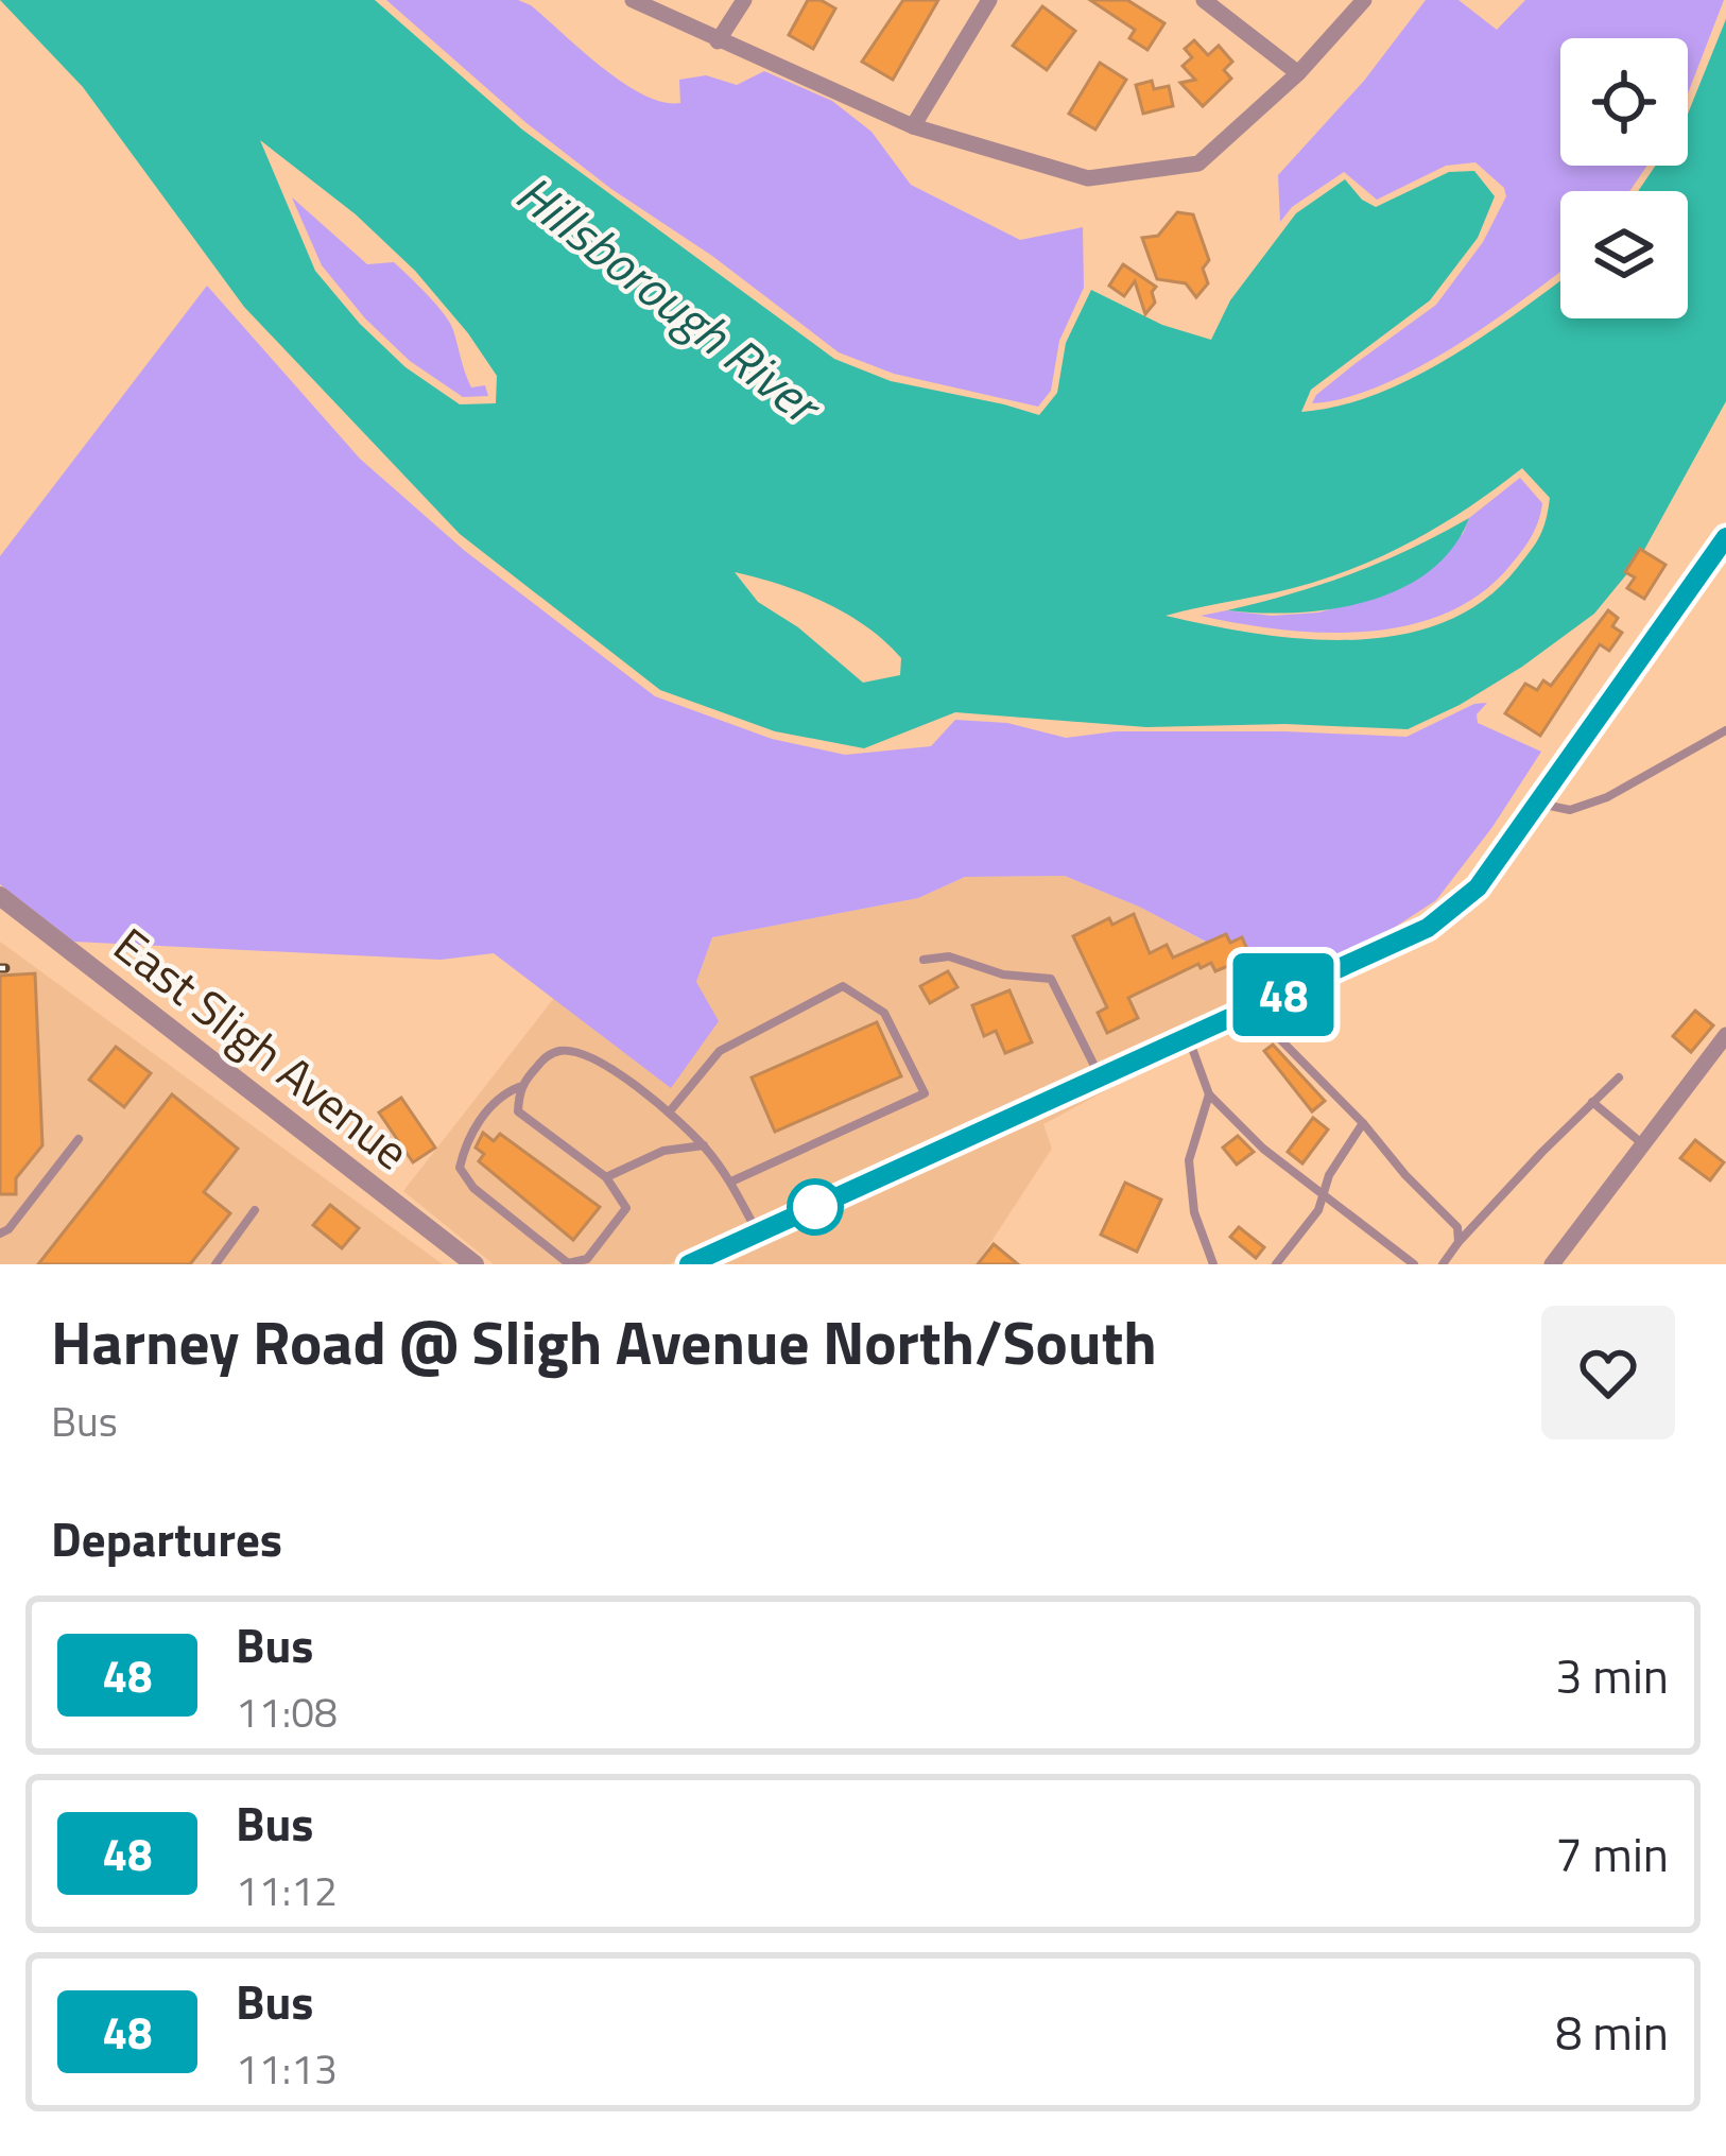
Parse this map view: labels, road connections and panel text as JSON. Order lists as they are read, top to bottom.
{
  "streets": {
    "street": ["East Sligh Avenue"]
  },
  "water": ["Hillsborough River"],
  "lines": ["bus line 48"],
  "page": {
    "on_map": "48",
    "heading": [
      ["Harney Road @ Sligh Avenue North/South", "Bus"],
      "Departures"
    ],
    "list": [
      {
        "mark": "48",
        "name": "Bus",
        "note": "11:08",
        "value": "3 min"
      },
      {
        "mark": "48",
        "name": "Bus",
        "note": "11:12",
        "value": "7 min"
      },
      {
        "mark": "48",
        "name": "Bus",
        "note": "11:13",
        "value": "8 min"
      }
    ]
  }
}
